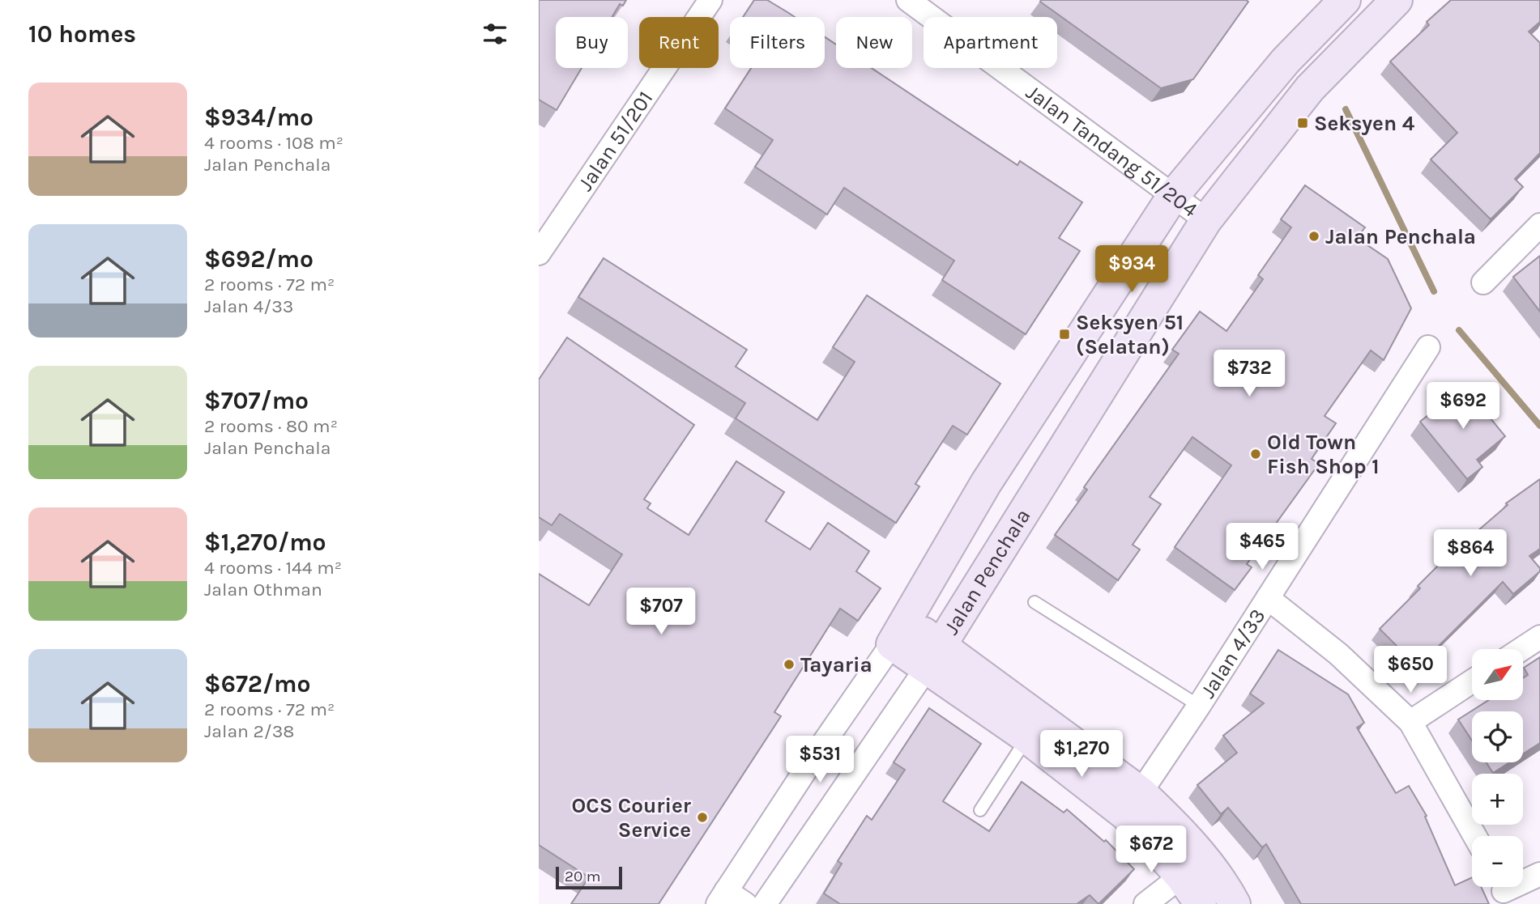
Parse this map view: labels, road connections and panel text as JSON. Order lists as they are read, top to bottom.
{
  "streets": {
    "main road": ["Jalan Penchala"],
    "street": ["Jalan 51/201", "Jalan Tandang 51/204", "Jalan 4/33"]
  },
  "crossings": [
    ["Jalan Tandang 51/204", "Jalan Penchala"]
  ],
  "places": {
    "transit": ["Seksyen 4", "Seksyen 51 (Selatan)"],
    "other": [
      "Jalan Penchala",
      "Old Town Fish Shop 1",
      "Tayaria",
      "OCS Courier Service"
    ]
  },
  "scale_bar": "20 m",
  "north": "top right",
  "page": {
    "heading": "10 homes",
    "chip": [
      "Buy",
      "Rent",
      "Filters",
      "New",
      "Apartment"
    ],
    "list": [
      {
        "name": "$934/mo",
        "note": "4 rooms · 108 m² · Jalan Penchala"
      },
      {
        "name": "$692/mo",
        "note": "2 rooms · 72 m² · Jalan 4/33"
      },
      {
        "name": "$707/mo",
        "note": "2 rooms · 80 m² · Jalan Penchala"
      },
      {
        "name": "$1,270/mo",
        "note": "4 rooms · 144 m² · Jalan Othman"
      },
      {
        "name": "$672/mo",
        "note": "2 rooms · 72 m² · Jalan 2/38"
      }
    ],
    "price": [
      "$934",
      "$732",
      "$692",
      "$465",
      "$864",
      "$707",
      "$650",
      "$1,270",
      "$531",
      "$672"
    ],
    "map_buttons": ["+", "−"],
    "scale": "20 m"
  }
}
